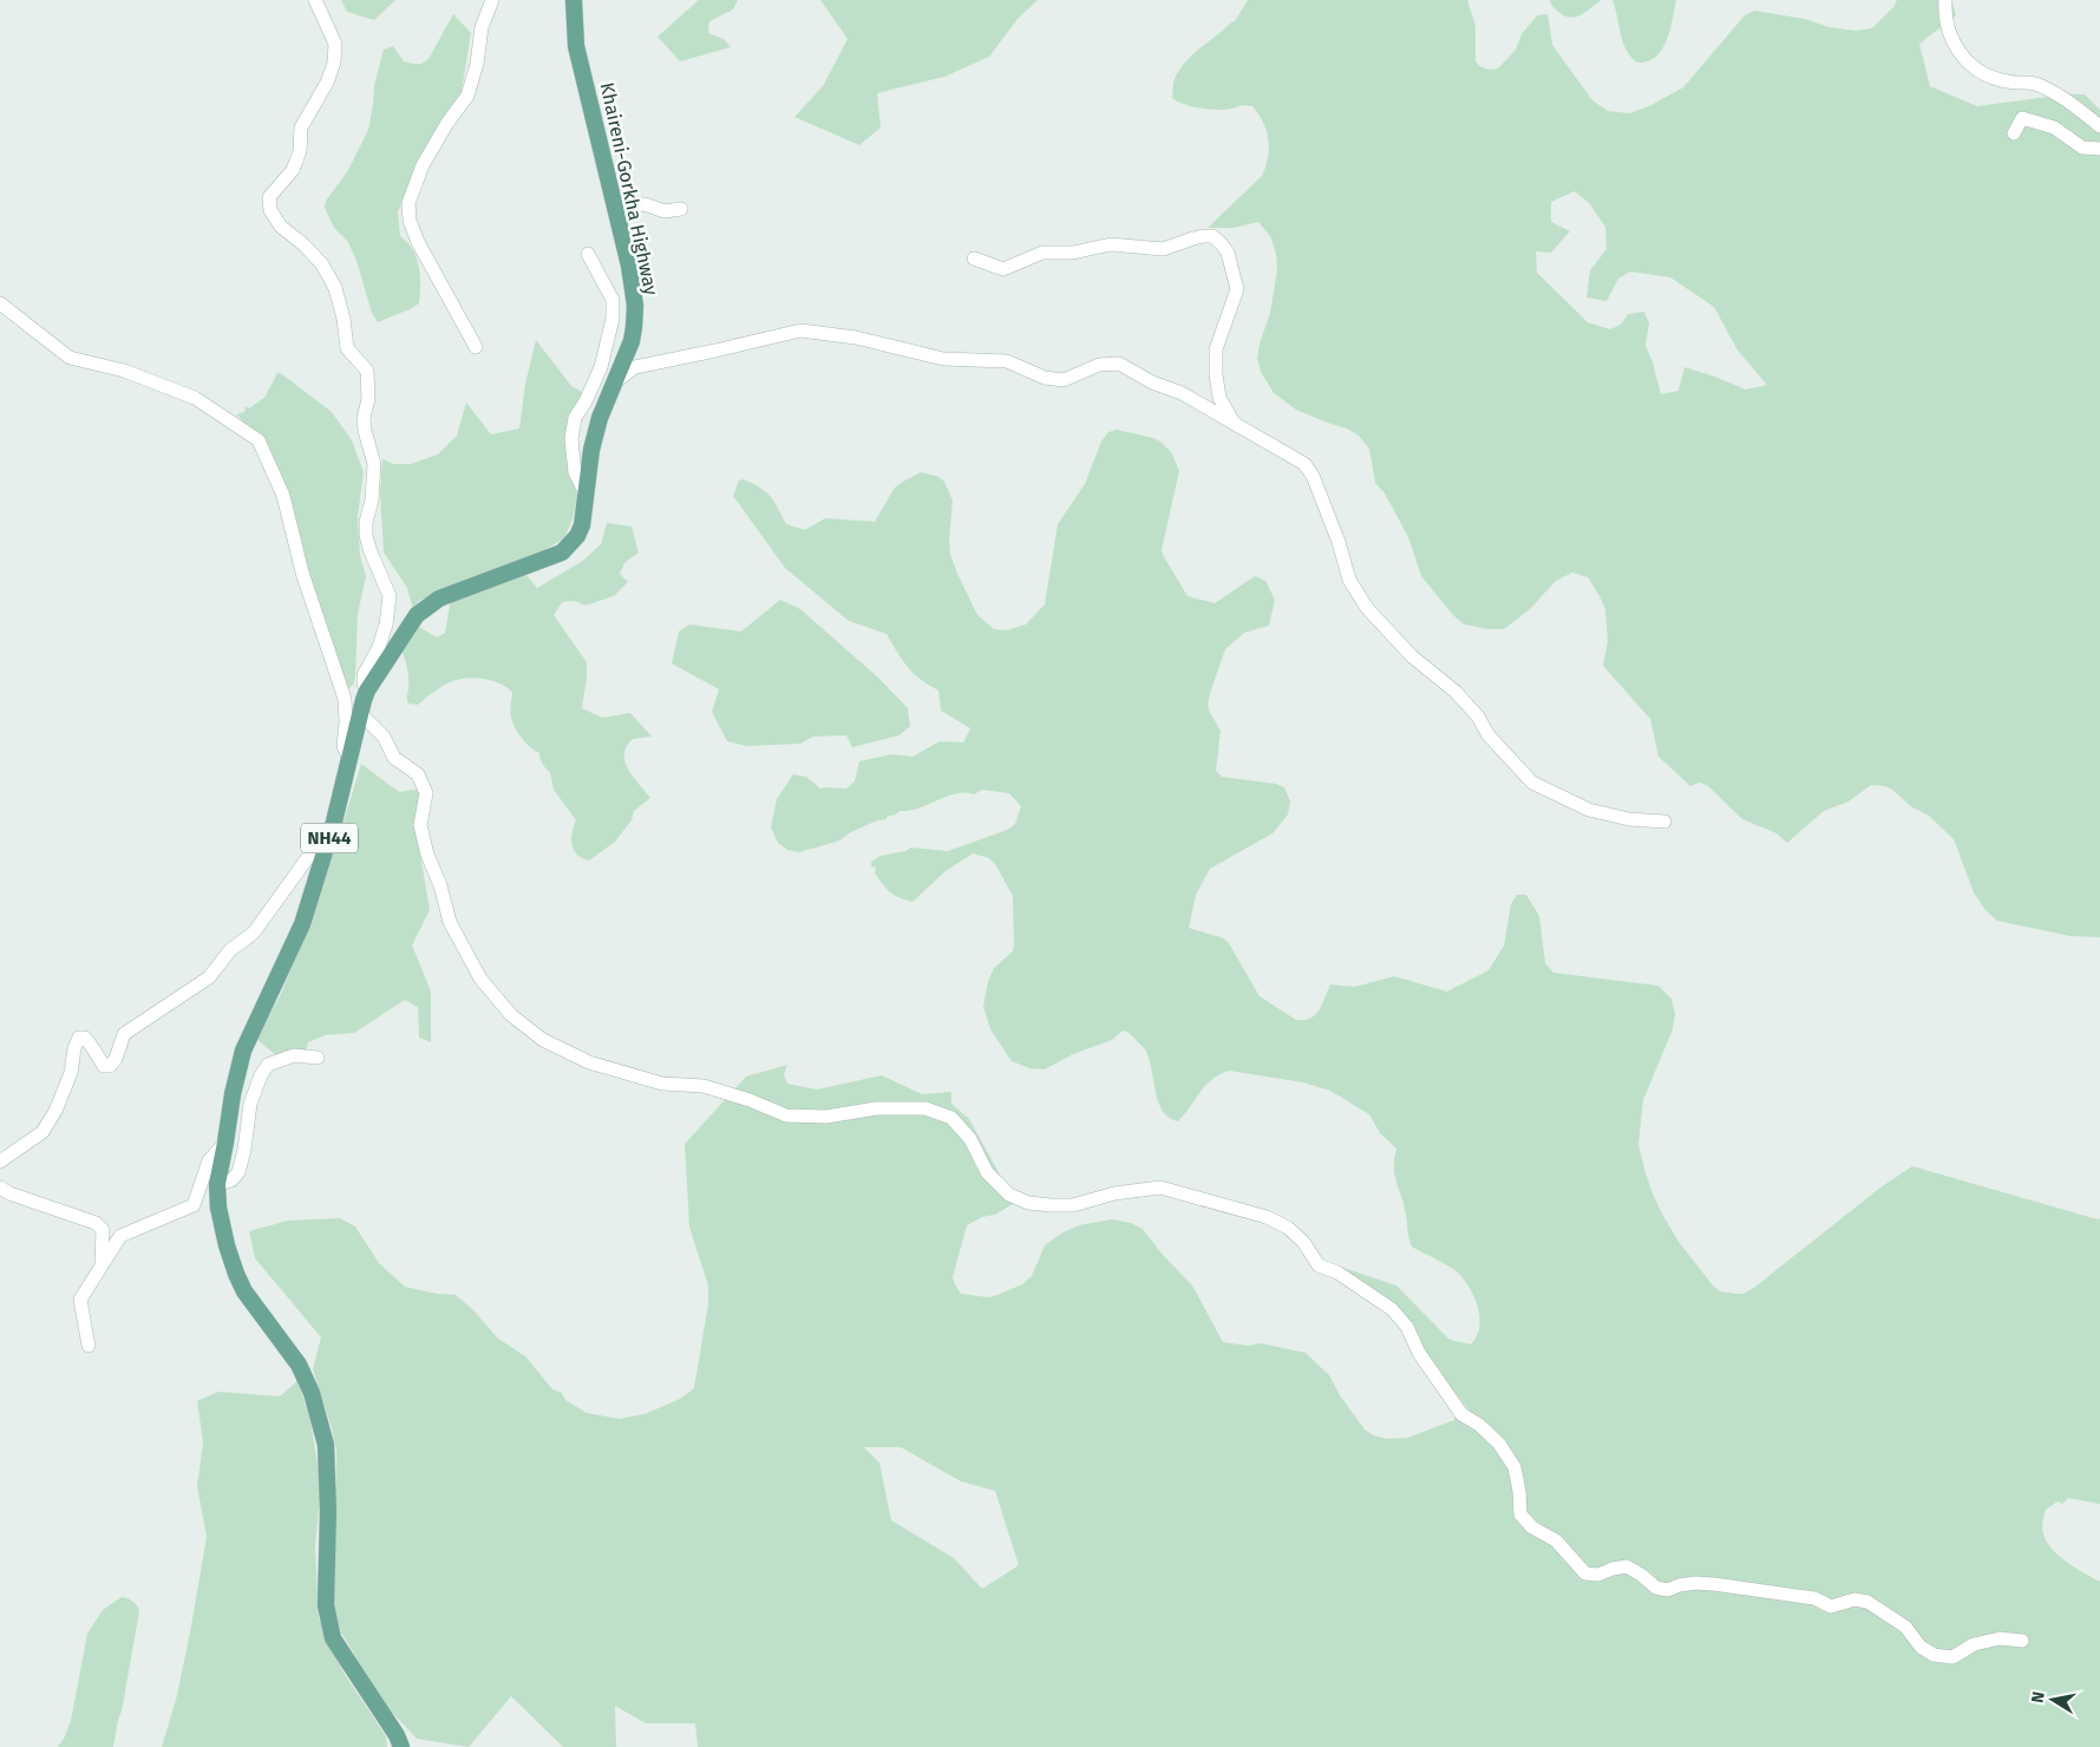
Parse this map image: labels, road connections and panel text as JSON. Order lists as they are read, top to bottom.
{
  "streets": {
    "main road": ["Khaireni-Gorkha Highway", "NH44"]
  },
  "north": "left"
}
